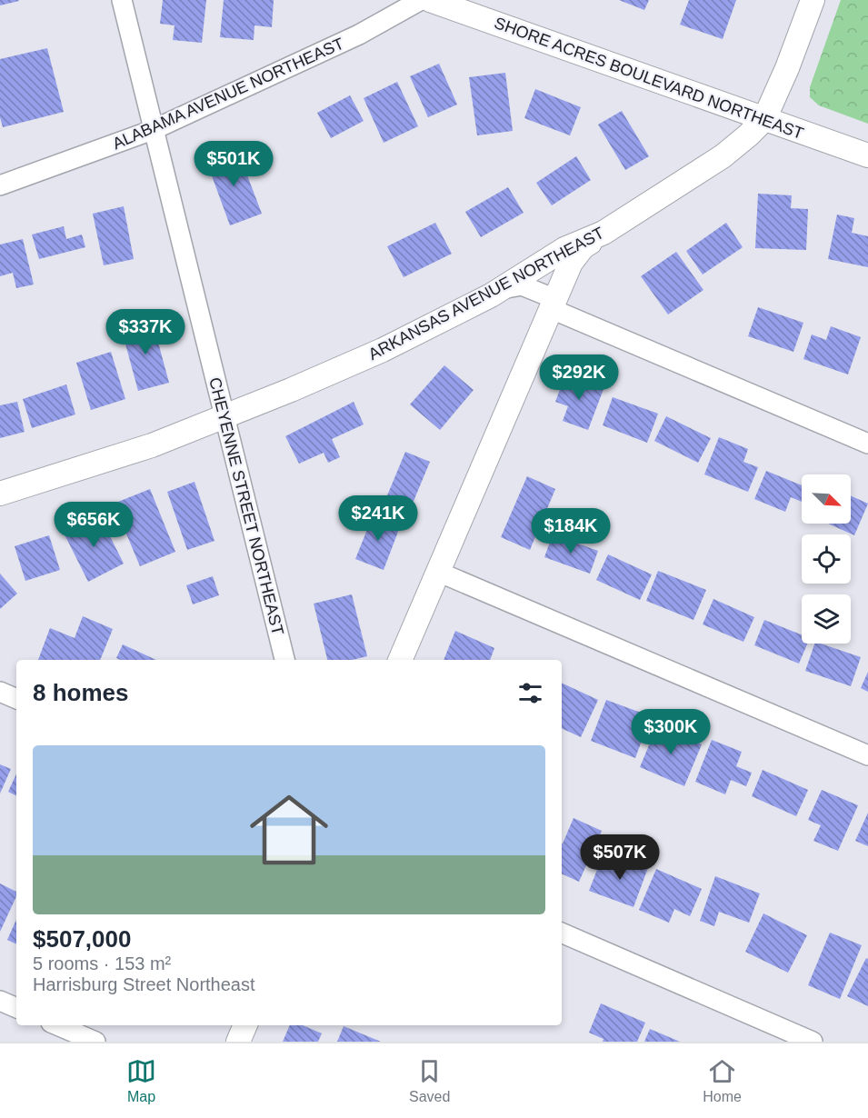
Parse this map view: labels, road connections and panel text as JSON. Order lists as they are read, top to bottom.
{
  "streets": {
    "street": [
      "SHORE ACRES BOULEVARD NORTHEAST",
      "ALABAMA AVENUE NORTHEAST",
      "ARKANSAS AVENUE NORTHEAST",
      "CHEYENNE STREET NORTHEAST"
    ]
  },
  "crossings": [
    ["SHORE ACRES BOULEVARD NORTHEAST", "ARKANSAS AVENUE NORTHEAST"],
    ["ALABAMA AVENUE NORTHEAST", "CHEYENNE STREET NORTHEAST"],
    ["ARKANSAS AVENUE NORTHEAST", "CHEYENNE STREET NORTHEAST"]
  ],
  "north": "bottom right",
  "page": {
    "price": [
      "$501K",
      "$337K",
      "$292K",
      "$241K",
      "$656K",
      "$184K",
      "$300K",
      "$507K"
    ],
    "heading": "8 homes",
    "list": [
      {
        "name": "$507,000",
        "note": "5 rooms · 153 m² · Harrisburg Street Northeast"
      }
    ],
    "tabs": ["Map", "Saved", "Home"]
  }
}
